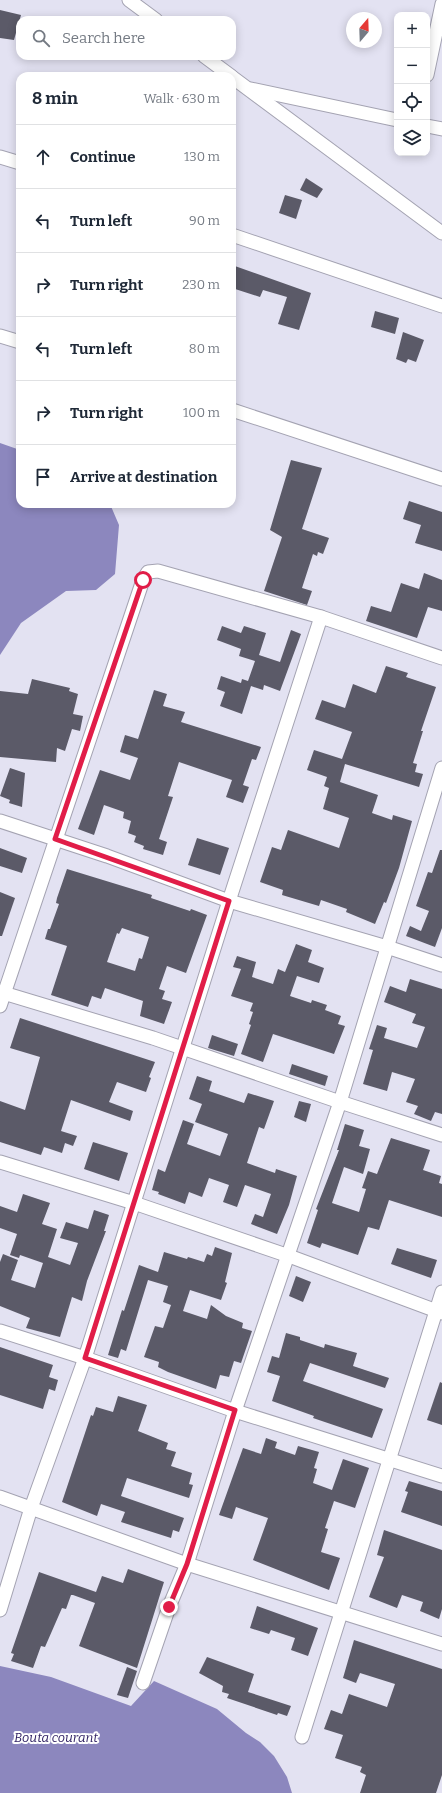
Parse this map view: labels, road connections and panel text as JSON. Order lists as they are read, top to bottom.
{
  "water": ["Bouta courant"],
  "north": "top",
  "page": {
    "map_buttons": ["+", "−"],
    "search": "Search here",
    "heading": ["8 min", "Walk · 630 m"],
    "list": [
      ["Continue", "130 m"],
      ["Turn left", "90 m"],
      ["Turn right", "230 m"],
      ["Turn left", "80 m"],
      ["Turn right", "100 m"],
      "Arrive at destination"
    ]
  }
}
